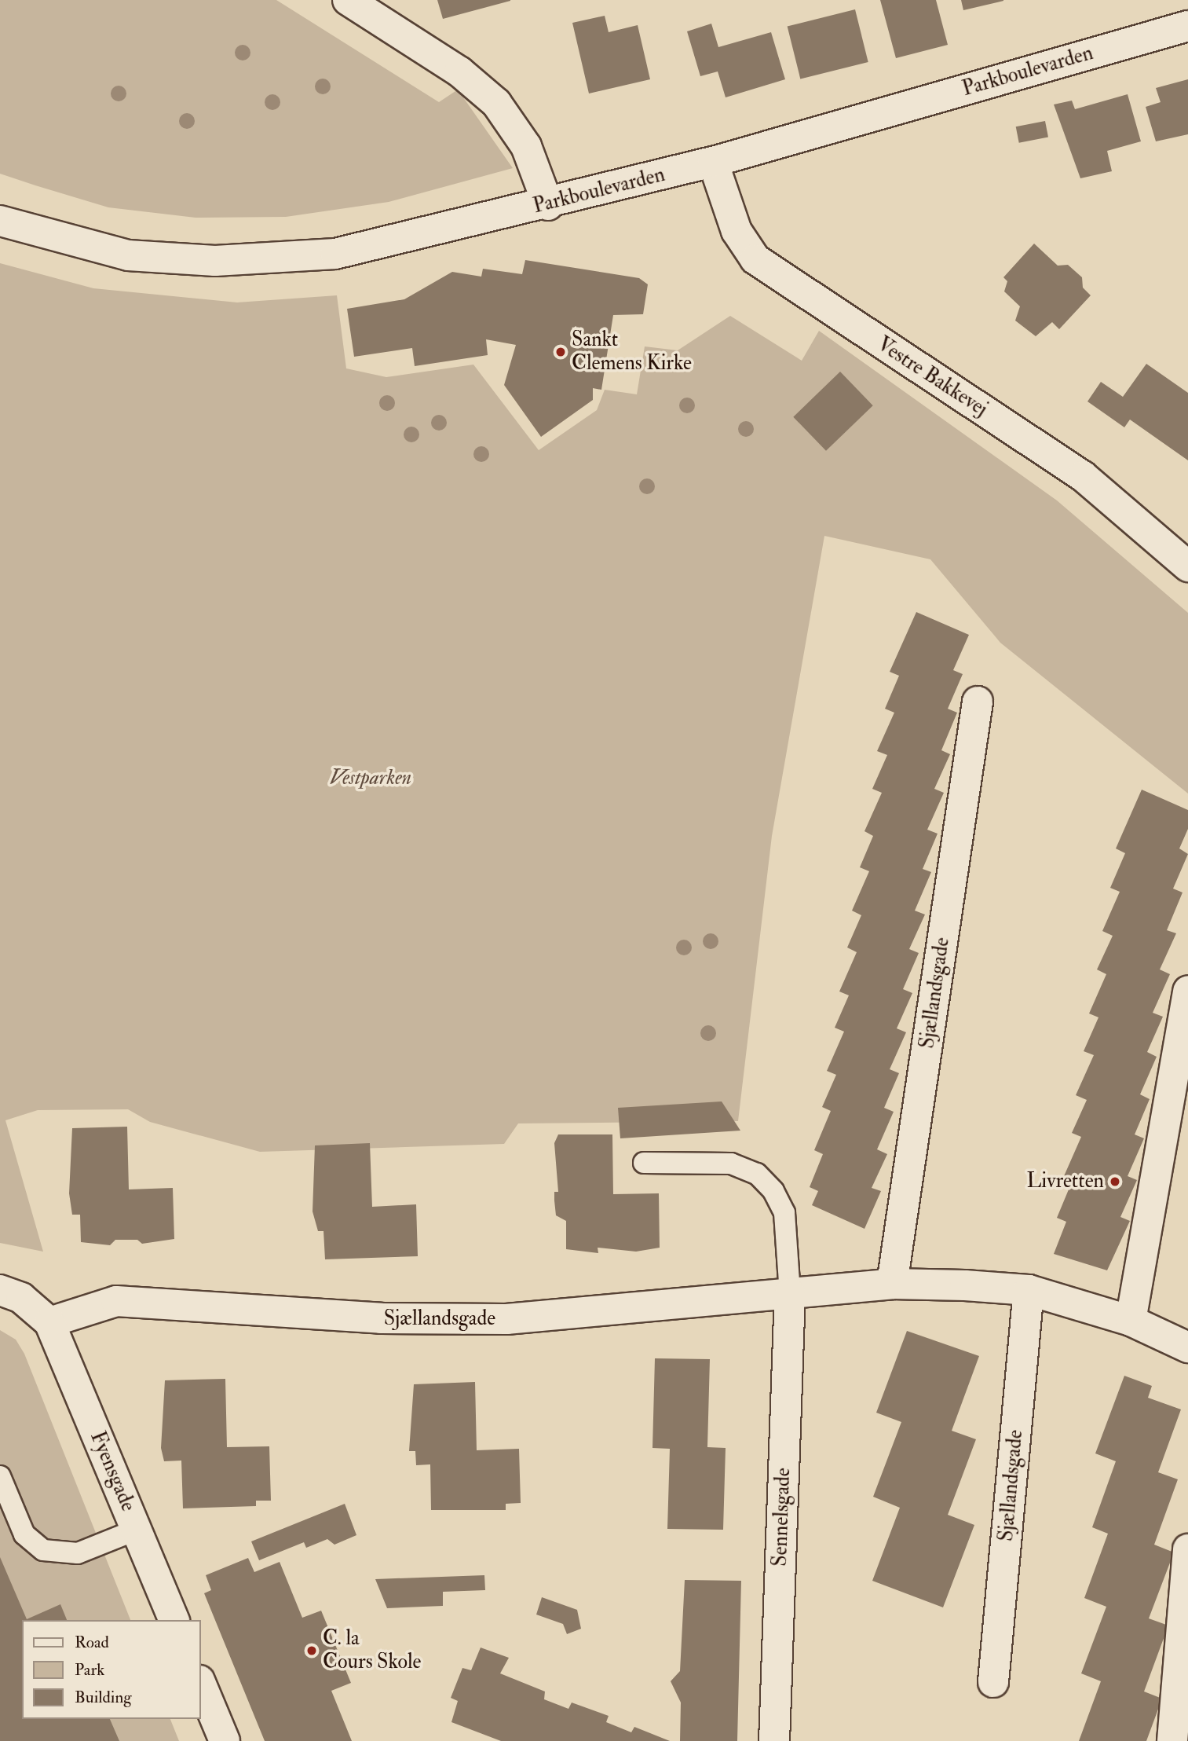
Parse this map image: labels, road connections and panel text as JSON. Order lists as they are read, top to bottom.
{
  "streets": {
    "street": [
      "Parkboulevarden",
      "Vestre Bakkevej",
      "Sjællandsgade",
      "Fyensgade",
      "Sennelsgade"
    ]
  },
  "crossings": [
    ["Parkboulevarden", "Vestre Bakkevej"],
    ["Sjællandsgade", "Fyensgade"],
    ["Sjællandsgade", "Sennelsgade"]
  ],
  "parks": ["Vestparken"],
  "places": ["Sankt Clemens Kirke", "Livretten", "C. la Cours Skole"],
  "legend": ["Road", "Park", "Building"]
}
